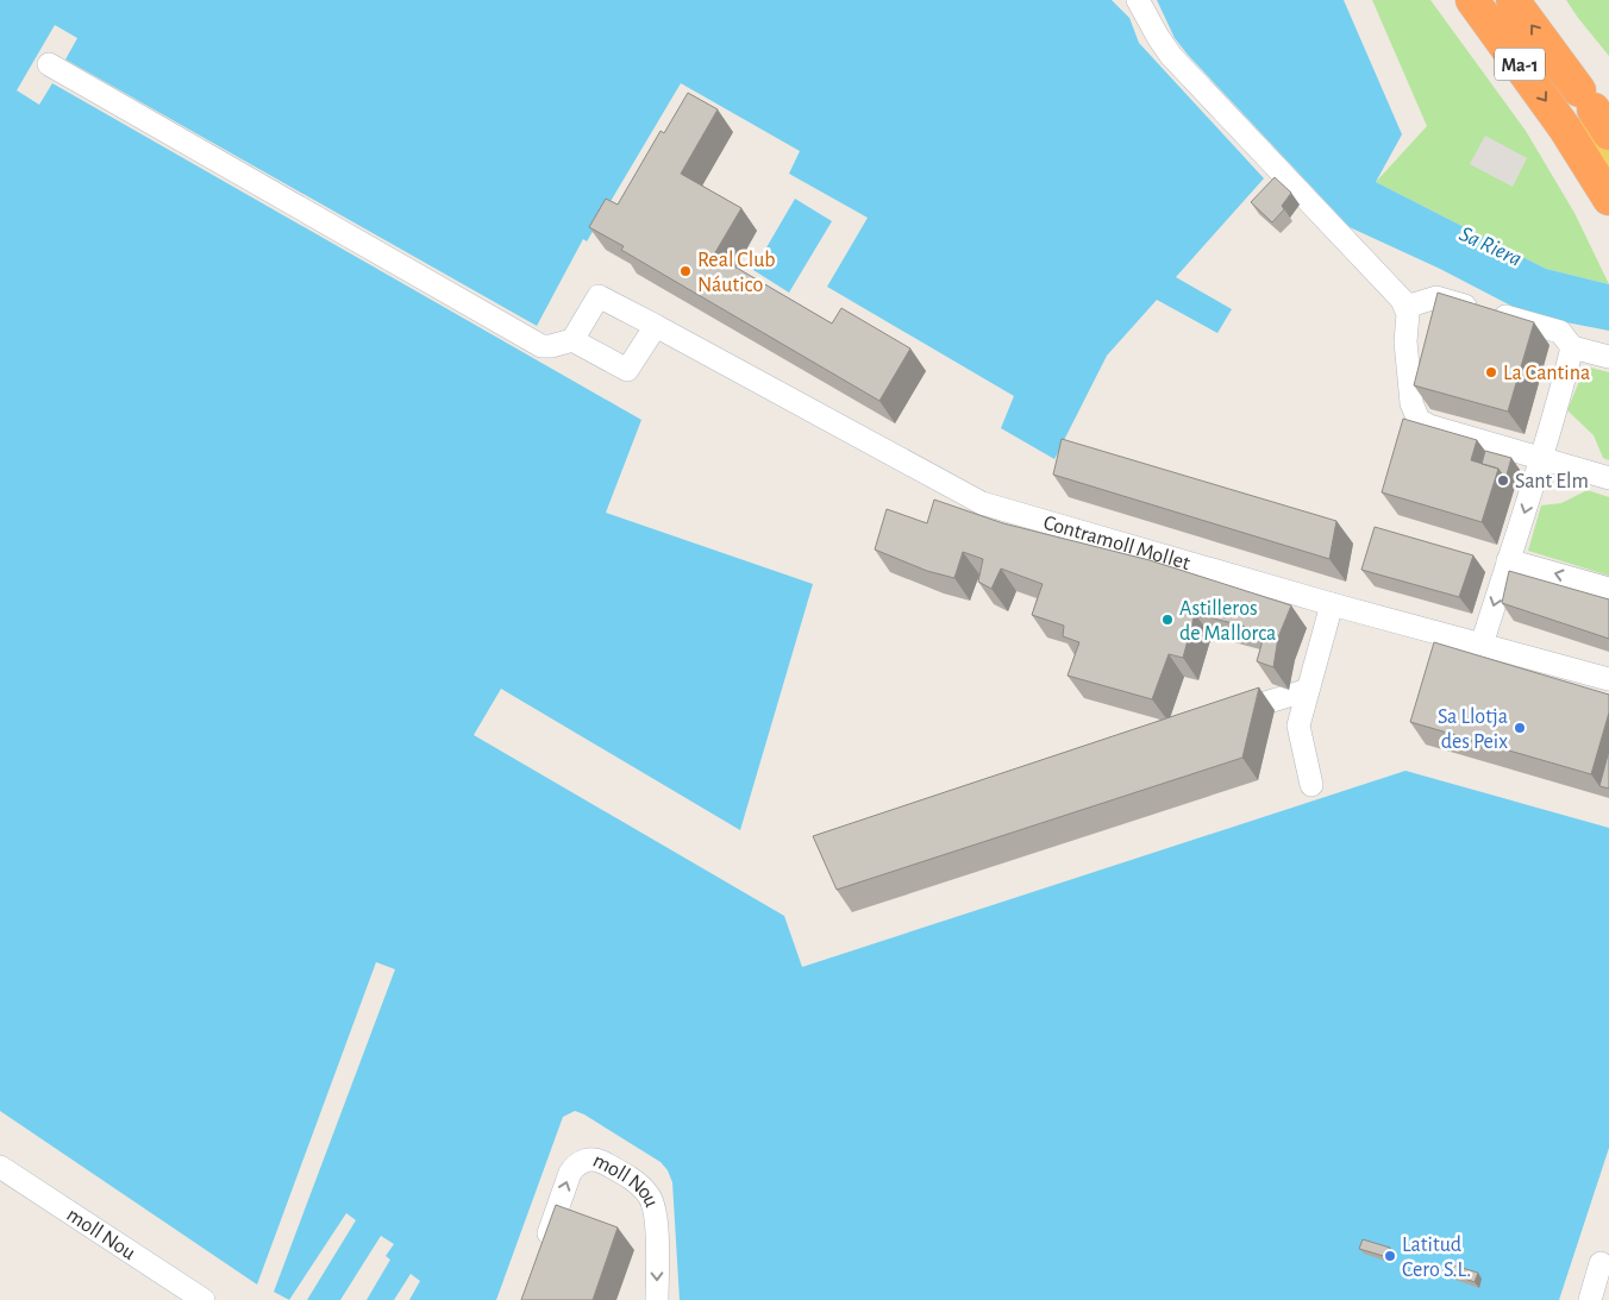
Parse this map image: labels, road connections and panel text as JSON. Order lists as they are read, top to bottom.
{
  "streets": {
    "highway": ["Ma-1"],
    "street": ["Contramoll Mollet", "moll Nou"]
  },
  "water": ["Sa Riera"],
  "places": [
    "Real Club Náutico",
    "La Cantina",
    "Sant Elm",
    "Astilleros de Mallorca",
    "Sa Llotja des Peix",
    "Latitud Cero S.L."
  ]
}
